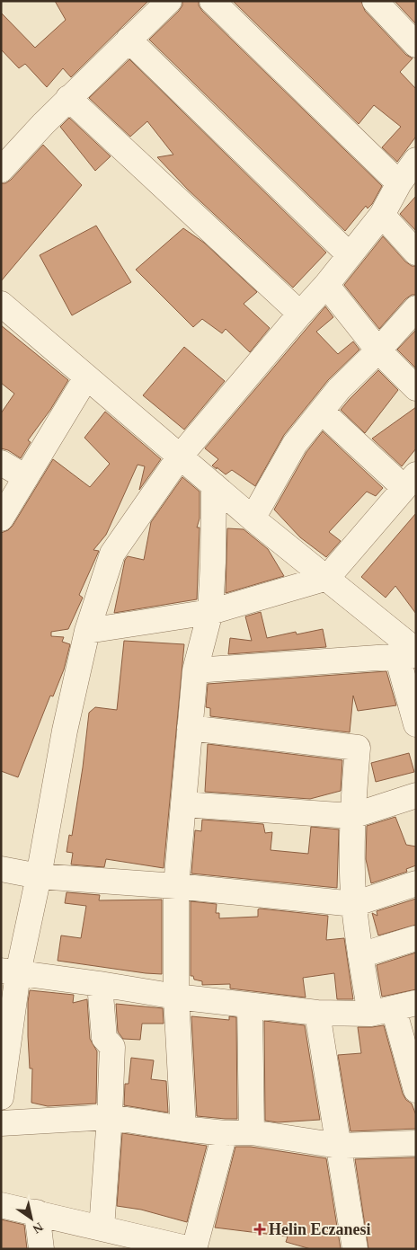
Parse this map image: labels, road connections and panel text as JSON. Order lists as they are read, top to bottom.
{
  "places": {
    "health": ["Helin Eczanesi"]
  },
  "north": "bottom right"
}
